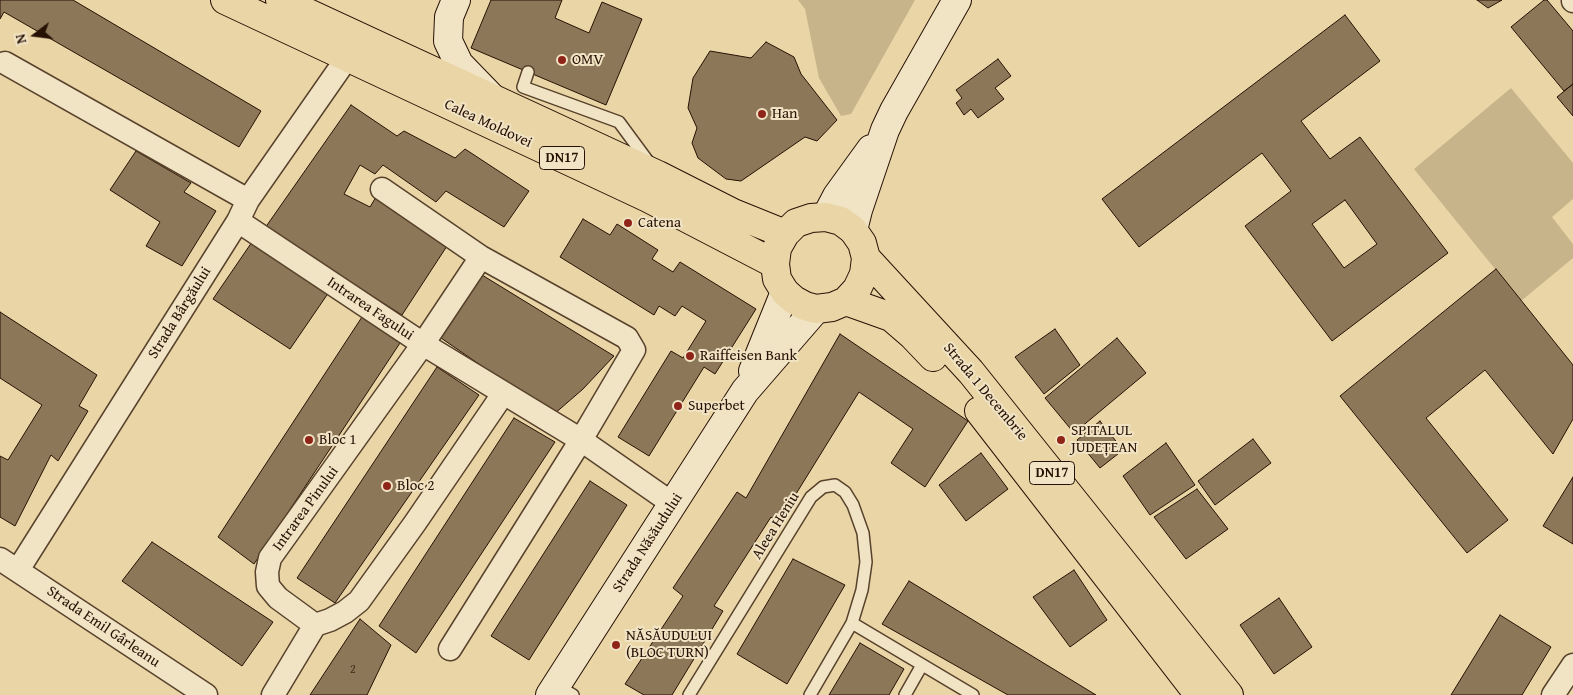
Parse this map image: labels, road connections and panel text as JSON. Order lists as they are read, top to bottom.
{
  "streets": {
    "main road": [
      "Calea Moldovei",
      "DN17",
      "Strada 1 Decembrie",
      "Strada Năsăudului"
    ],
    "street": [
      "Intrarea Fagului",
      "Strada Bârgăului",
      "Intrarea Pinului",
      "Strada Emil Gârleanu"
    ],
    "lane": ["Aleea Heniu"]
  },
  "crossings": [
    ["Calea Moldovei", "DN17"],
    ["Calea Moldovei", "Strada Bârgăului"],
    ["Calea Moldovei", "Strada 1 Decembrie"],
    ["Calea Moldovei", "Strada Năsăudului"],
    ["DN17", "Strada 1 Decembrie"],
    ["DN17", "Strada Năsăudului"],
    ["Intrarea Fagului", "Strada Bârgăului"],
    ["Intrarea Fagului", "Intrarea Pinului"],
    ["Intrarea Fagului", "Strada Năsăudului"],
    ["Strada Bârgăului", "Strada Emil Gârleanu"],
    ["Strada 1 Decembrie", "Strada Năsăudului"]
  ],
  "places": [
    "OMV",
    "Han",
    "Catena",
    "Raiffeisen Bank",
    "Superbet",
    "Bloc 1",
    "SPITALUL JUDEȚEAN",
    "Bloc 2",
    "NĂSĂUDULUI (BLOC TURN)"
  ],
  "house_numbers": ["2"],
  "north": "left"
}
